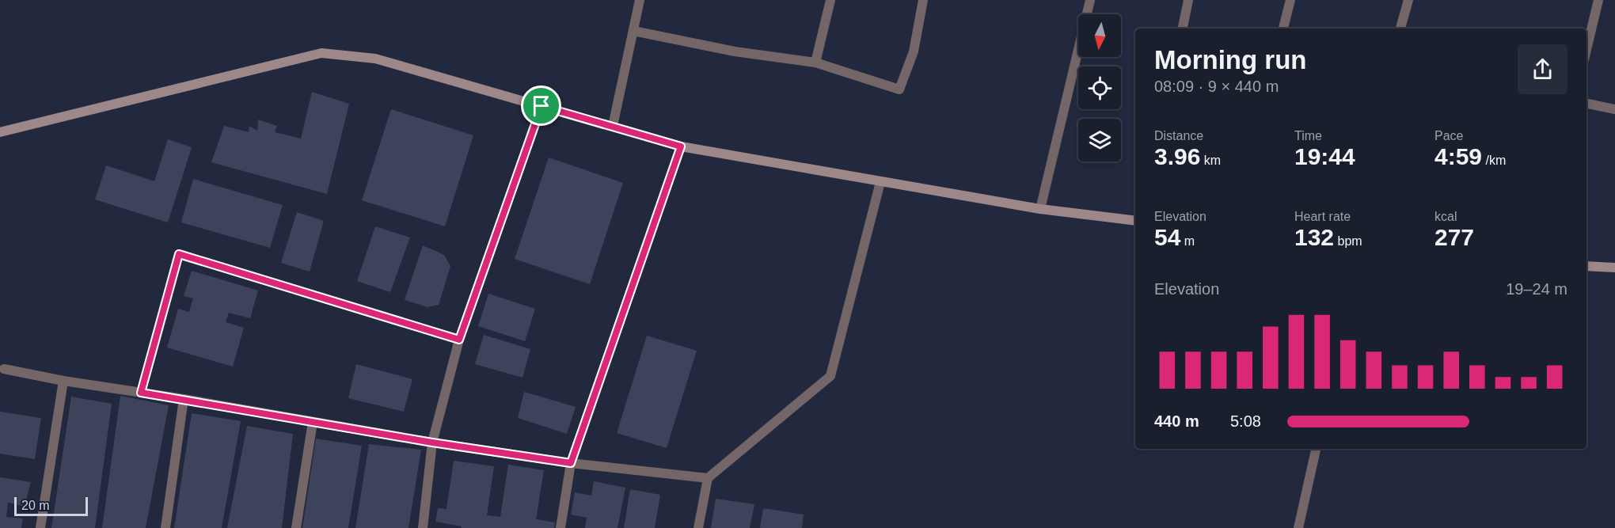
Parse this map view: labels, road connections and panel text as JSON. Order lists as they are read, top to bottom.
{
  "scale_bar": "20 m",
  "north": "bottom",
  "page": {
    "heading": ["Morning run", "08:09 · 9 × 440 m"],
    "stats": [
      ["Distance", "3.96 km"],
      ["Time", "19:44"],
      ["Pace", "4:59 /km"],
      ["Elevation", "54 m"],
      ["Heart rate", "132 bpm"],
      ["kcal", "277"]
    ],
    "chart": ["Elevation", "19–24 m"],
    "list": [
      {
        "name": "440 m",
        "note": "5:08"
      }
    ],
    "scale": "20 m"
  }
}
